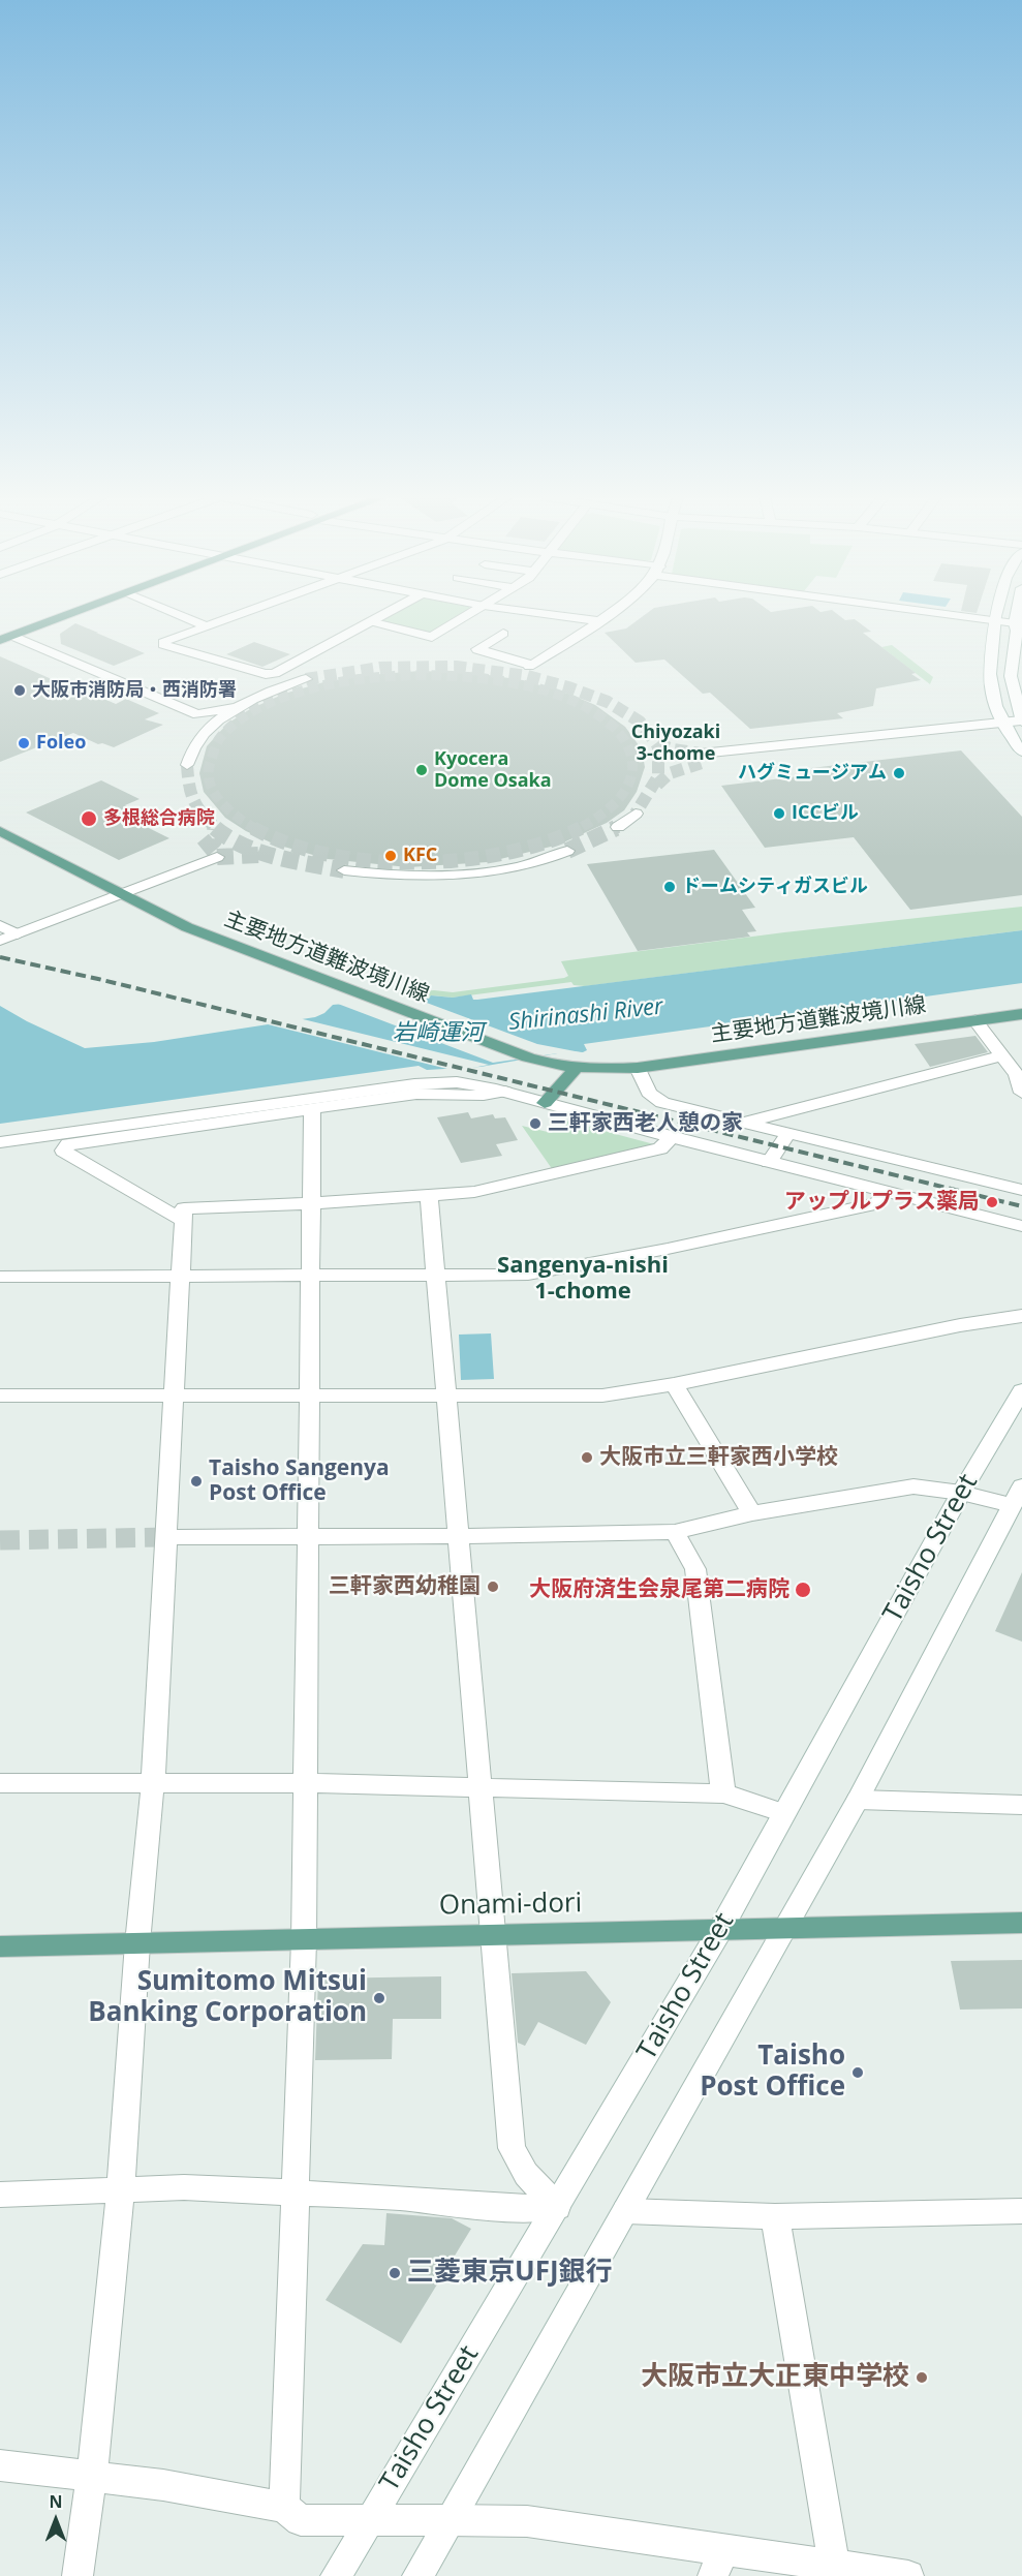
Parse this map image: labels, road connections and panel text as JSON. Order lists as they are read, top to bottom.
{
  "streets": {
    "main road": ["主要地方道難波境川線", "Onami-dori"],
    "street": ["Taisho Street"]
  },
  "crossings": [
    ["Taisho Street", "Onami-dori"]
  ],
  "districts": ["Chiyozaki 3-chome", "Sangenya-nishi 1-chome"],
  "water": ["Shirinashi River", "岩崎運河"],
  "places": [
    "大阪市消防局・西消防署",
    "Foleo",
    "Kyocera Dome Osaka",
    "ハグミュージアム",
    "ICCビル",
    "多根総合病院",
    "KFC",
    "ドームシティガスビル",
    "三軒家西老人憩の家",
    "アップルプラス薬局",
    "大阪市立三軒家西小学校",
    "Taisho Sangenya Post Office",
    "三軒家西幼稚園",
    "大阪府済生会泉尾第二病院",
    "Sumitomo Mitsui Banking Corporation",
    "Taisho Post Office",
    "三菱東京UFJ銀行",
    "大阪市立大正東中学校"
  ],
  "north": "top"
}
